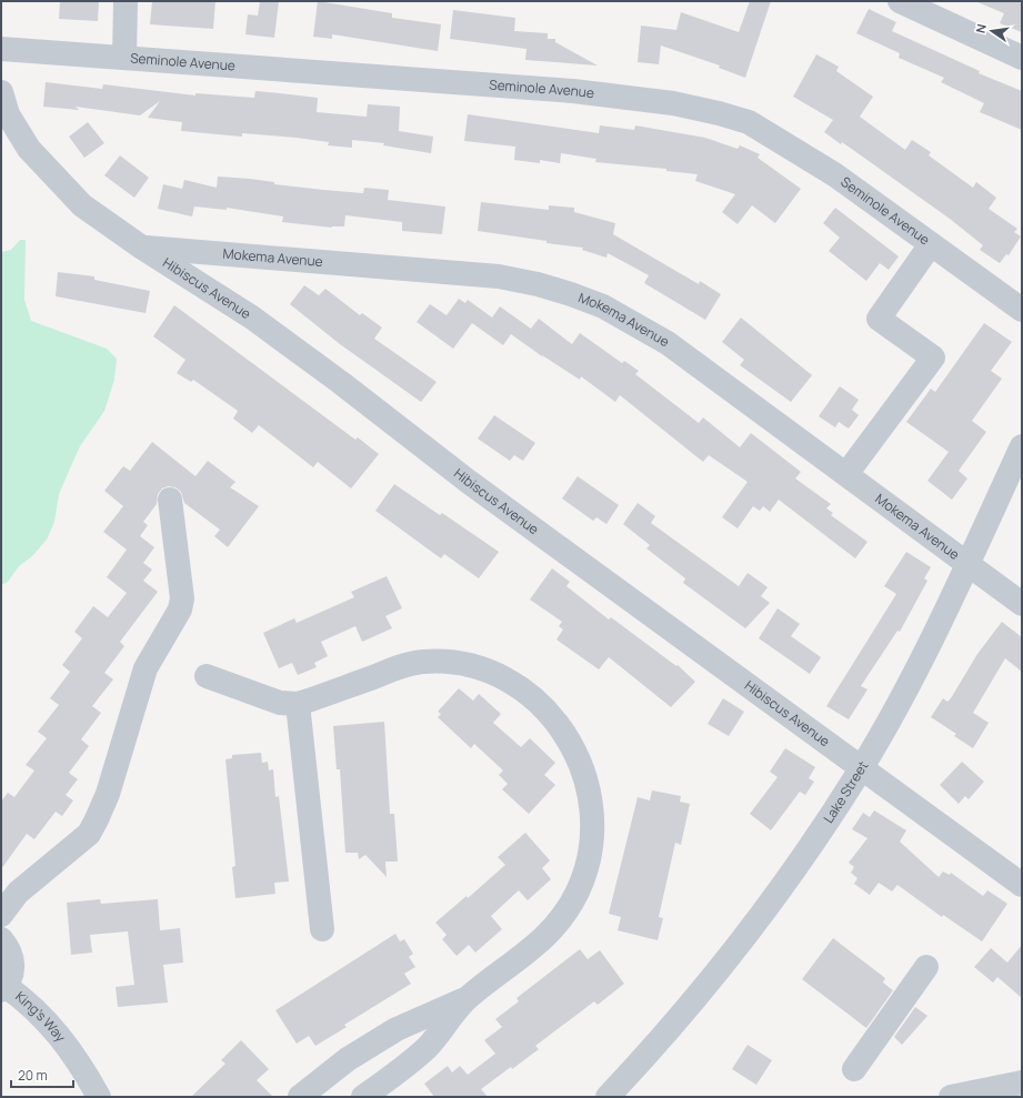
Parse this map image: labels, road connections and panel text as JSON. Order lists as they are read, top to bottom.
{
  "streets": {
    "street": [
      "Seminole Avenue",
      "Mokema Avenue",
      "Hibiscus Avenue",
      "Lake Street",
      "King's Way"
    ]
  },
  "crossings": [
    ["Mokema Avenue", "Hibiscus Avenue"],
    ["Mokema Avenue", "Lake Street"],
    ["Hibiscus Avenue", "Lake Street"]
  ],
  "scale_bar": "20 m",
  "north": "left"
}
